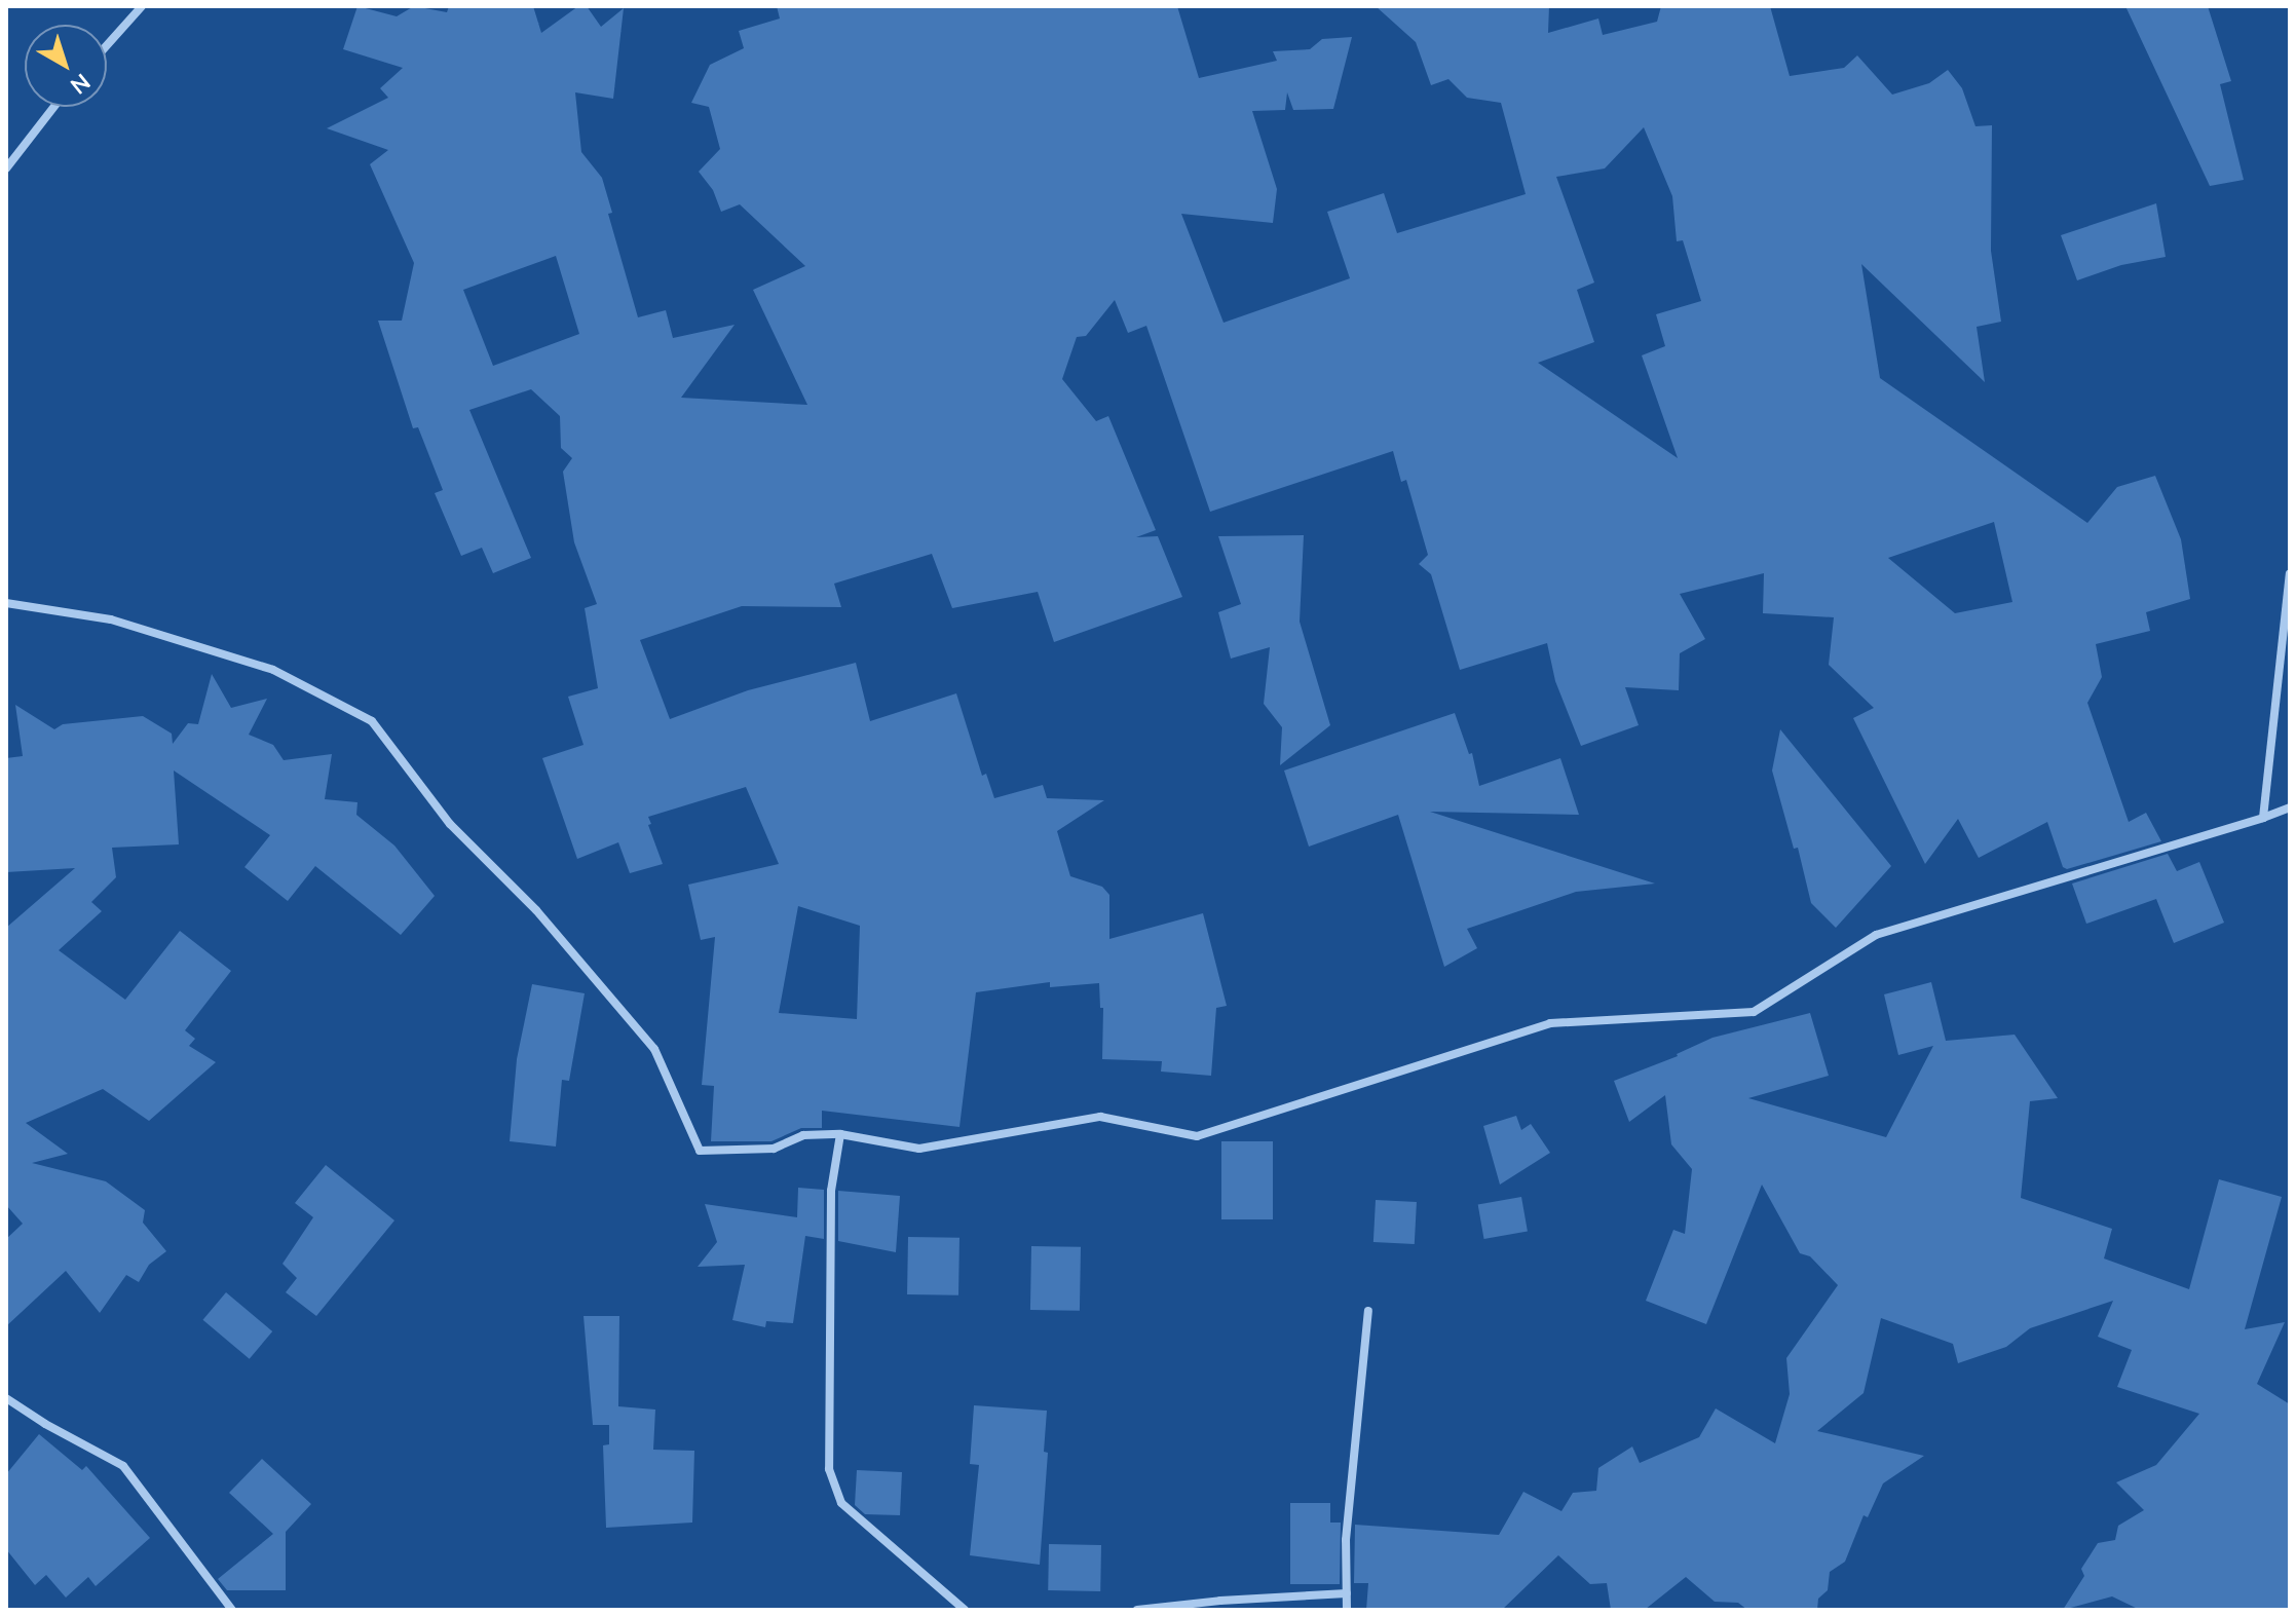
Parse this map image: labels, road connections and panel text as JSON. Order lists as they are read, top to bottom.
{
  "north": "bottom right"
}
